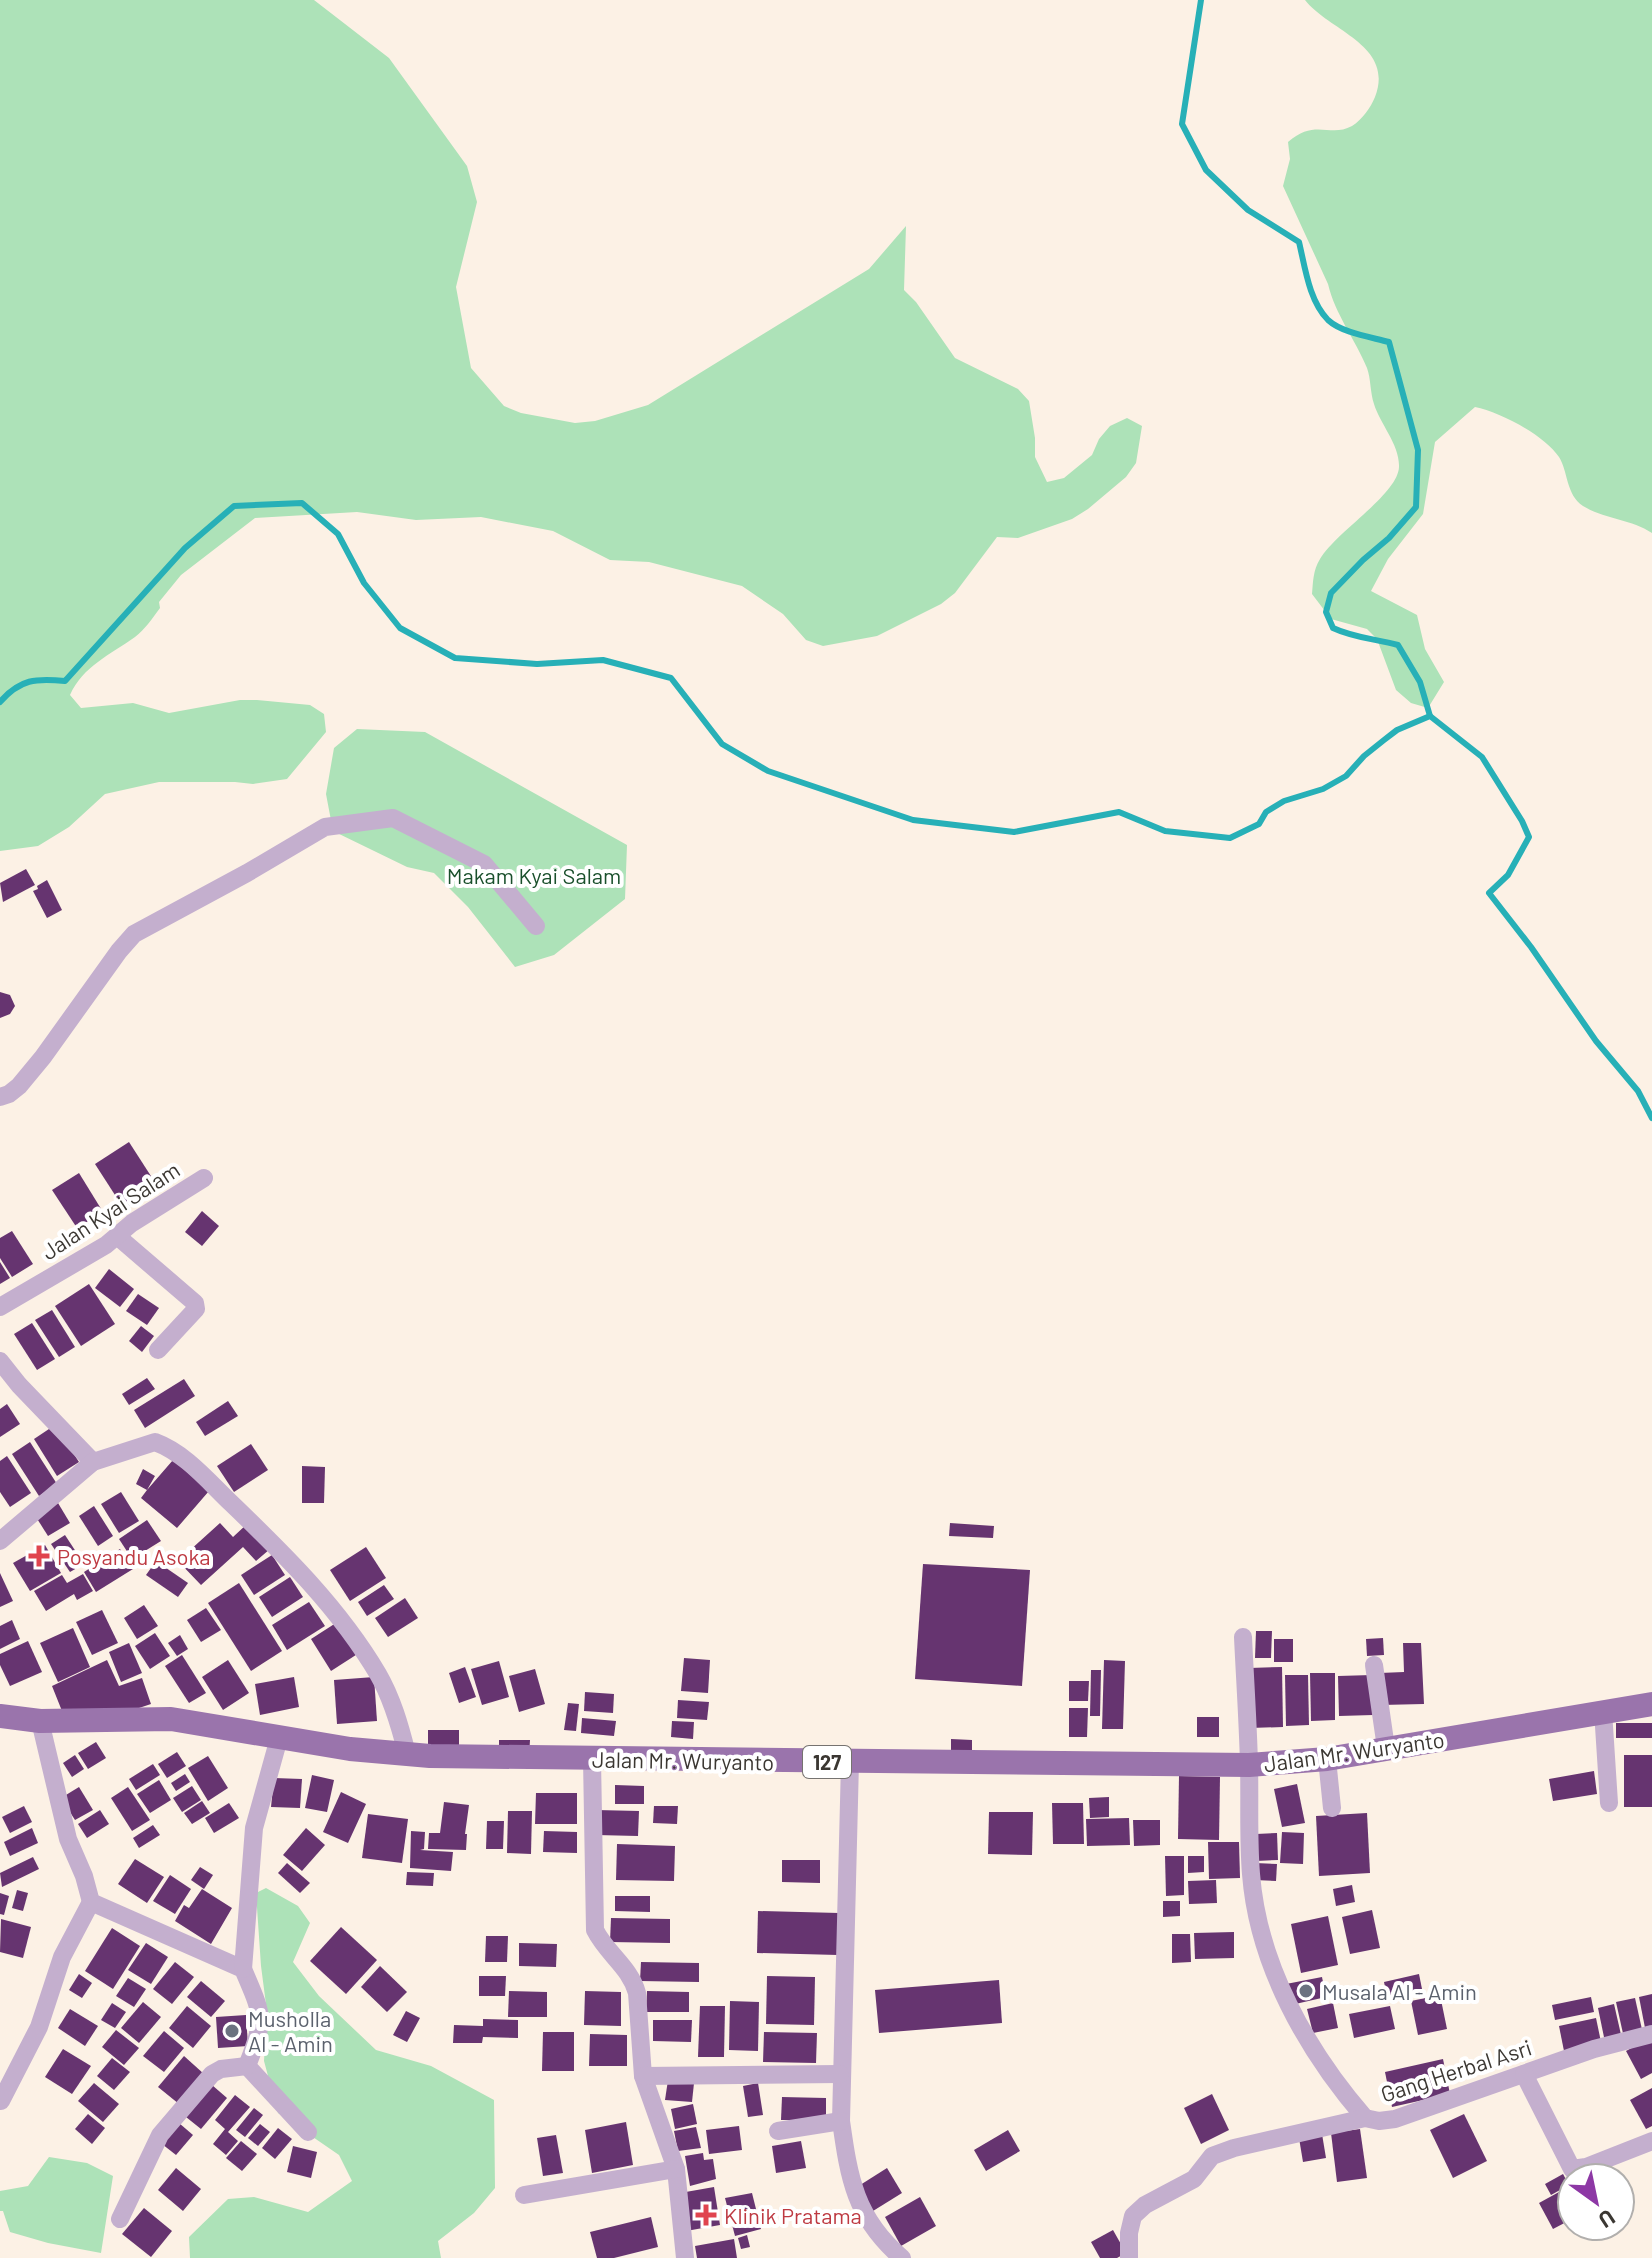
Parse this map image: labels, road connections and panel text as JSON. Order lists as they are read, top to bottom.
{
  "streets": {
    "main road": ["Jalan Mr. Wuryanto", "127"],
    "street": ["Jalan Kyai Salam", "Gang Herbal Asri"]
  },
  "crossings": [
    ["Jalan Mr. Wuryanto", "Gang Herbal Asri"]
  ],
  "parks": ["Makam Kyai Salam"],
  "places": {
    "health": ["Posyandu Asoka", "Klinik Pratama"],
    "other": ["Musala Al - Amin", "Musholla Al - Amin"]
  },
  "north": "bottom right"
}
